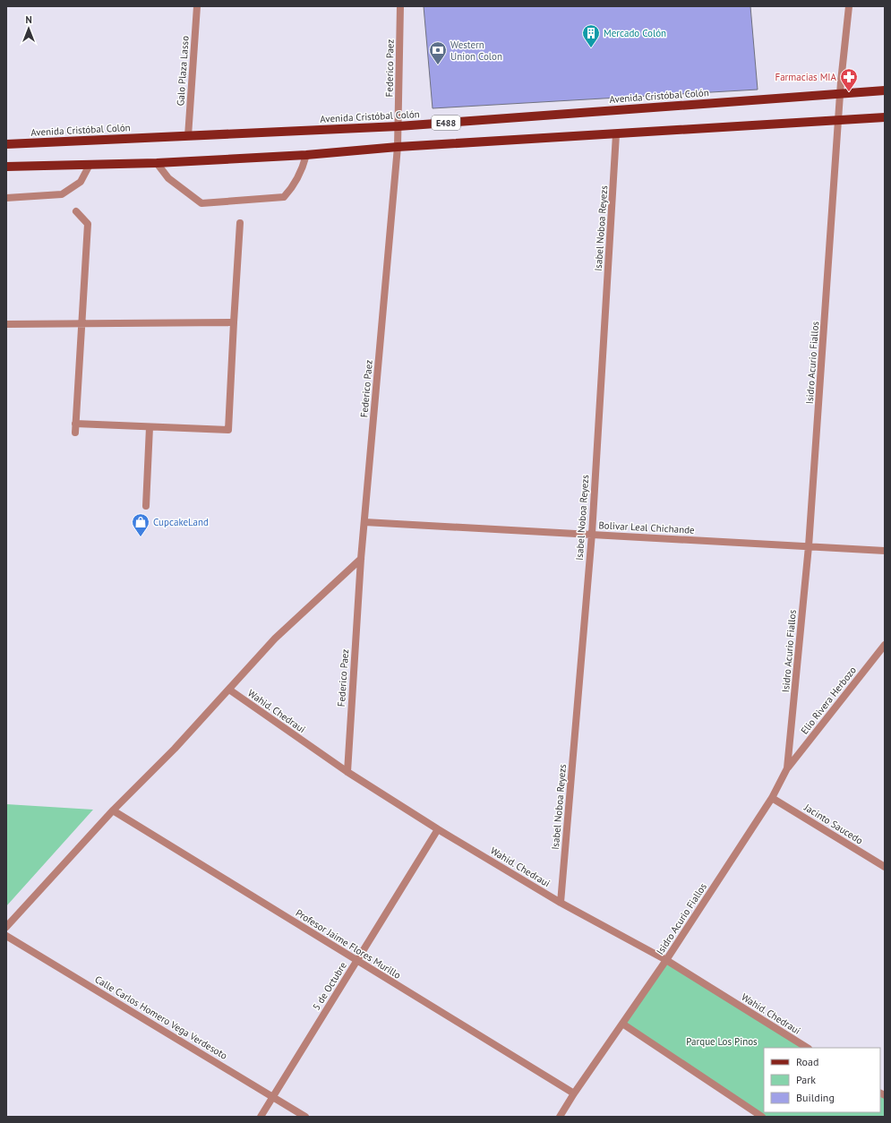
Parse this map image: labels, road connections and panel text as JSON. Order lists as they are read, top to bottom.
{
  "streets": {
    "main road": ["Avenida Cristóbal Colón", "E488"],
    "street": [
      "Federico Paez",
      "Galo Plaza Lasso",
      "Isabel Noboa Reyezs",
      "Isidro Acurio Fiallos",
      "Bolivar Leal Chichande",
      "Elio Rivera Herbozo",
      "Wahid. Chedraui",
      "Jacinto Saucedo",
      "Profesor Jaime Flores Murillo",
      "5 de Octubre",
      "Calle Carlos Homero Vega Verdesoto"
    ]
  },
  "crossings": [
    ["Federico Paez", "Avenida Cristóbal Colón"],
    ["Federico Paez", "E488"],
    ["Federico Paez", "Bolivar Leal Chichande"],
    ["Federico Paez", "Wahid. Chedraui"],
    ["Galo Plaza Lasso", "Avenida Cristóbal Colón"],
    ["Avenida Cristóbal Colón", "Isidro Acurio Fiallos"],
    ["E488", "Isabel Noboa Reyezs"],
    ["E488", "Isidro Acurio Fiallos"],
    ["Isabel Noboa Reyezs", "Bolivar Leal Chichande"],
    ["Isabel Noboa Reyezs", "Wahid. Chedraui"],
    ["Isidro Acurio Fiallos", "Bolivar Leal Chichande"],
    ["Isidro Acurio Fiallos", "Elio Rivera Herbozo"],
    ["Isidro Acurio Fiallos", "Wahid. Chedraui"],
    ["Isidro Acurio Fiallos", "Jacinto Saucedo"],
    ["Isidro Acurio Fiallos", "Profesor Jaime Flores Murillo"],
    ["Wahid. Chedraui", "5 de Octubre"],
    ["Profesor Jaime Flores Murillo", "5 de Octubre"],
    ["5 de Octubre", "Calle Carlos Homero Vega Verdesoto"]
  ],
  "parks": ["Parque Los Pinos"],
  "places": {
    "building": ["Mercado Colón"],
    "bank": ["Western Union Colon"],
    "pharmacy": ["Farmacias MIA"],
    "shop": ["CupcakeLand"]
  },
  "legend": ["Road", "Park", "Building"],
  "north": "top"
}
